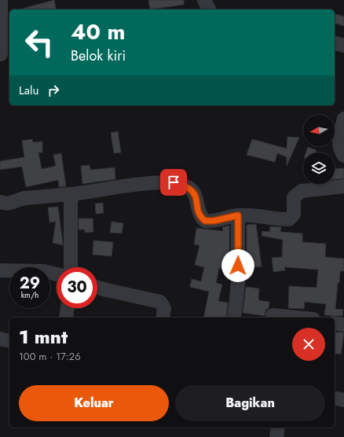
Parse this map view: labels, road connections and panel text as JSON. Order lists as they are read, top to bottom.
{
  "north": "left",
  "page": {
    "turn": ["40 m", "Belok kiri"],
    "then": "Lalu",
    "speed": "29 km/h",
    "limit": "30",
    "heading": ["1 mnt", "100 m · 17:26"],
    "buttons": ["Keluar", "Bagikan"]
  }
}
